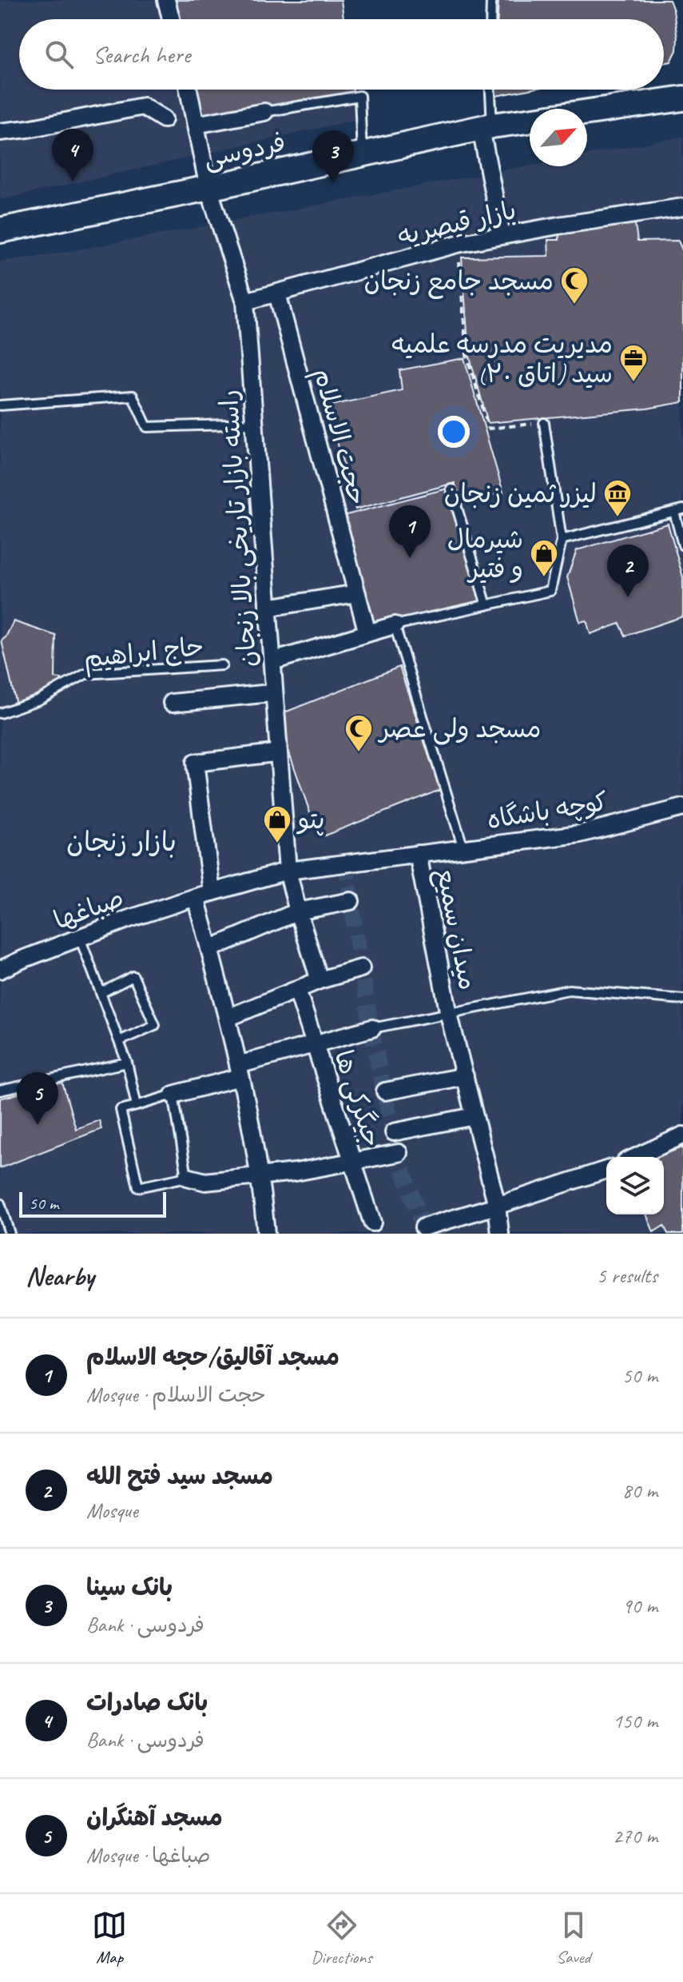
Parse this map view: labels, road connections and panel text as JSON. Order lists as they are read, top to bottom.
{
  "streets": {
    "main road": ["فردوسی"],
    "street": [
      "بازار قیصریه",
      "حجت الاسلام",
      "راسته بازار تاریخی بالا زنجان",
      "کوچه باشگاه",
      "صباغها",
      "میدان سمیع",
      "جیگرکی ها"
    ],
    "lane": ["حاج ابراهیم"]
  },
  "crossings": [
    ["فردوسی", "راسته بازار تاریخی بالا زنجان"],
    ["بازار قیصریه", "حجت الاسلام"],
    ["بازار قیصریه", "راسته بازار تاریخی بالا زنجان"],
    ["راسته بازار تاریخی بالا زنجان", "کوچه باشگاه"],
    ["راسته بازار تاریخی بالا زنجان", "صباغها"],
    ["کوچه باشگاه", "صباغها"],
    ["کوچه باشگاه", "میدان سمیع"]
  ],
  "districts": ["بازار زنجان"],
  "places": {
    "mosque": ["مسجد جامع زنجان", "مسجد ولی عصر"],
    "office": ["مدیریت مدرسه علمیه سید (اتاق ۲۰)"],
    "museum": ["لیزر ثمین زنجان"],
    "shop": ["شیرمال و فتیر", "پتو"]
  },
  "scale_bar": "50 m",
  "north": "top right",
  "page": {
    "search": "Search here",
    "pins": [
      "4",
      "3",
      "1",
      "2",
      "5"
    ],
    "scale": "50 m",
    "heading": ["Nearby", "5 results"],
    "list": [
      {
        "mark": "1",
        "name": "مسجد آقالیق/حجه الاسلام",
        "note": "Mosque · حجت الاسلام",
        "value": "50 m"
      },
      {
        "mark": "2",
        "name": "مسجد سید فتح الله",
        "note": "Mosque",
        "value": "80 m"
      },
      {
        "mark": "3",
        "name": "بانک سینا",
        "note": "Bank · فردوسی",
        "value": "90 m"
      },
      {
        "mark": "4",
        "name": "بانک صادرات",
        "note": "Bank · فردوسی",
        "value": "150 m"
      },
      {
        "mark": "5",
        "name": "مسجد آهنگران",
        "note": "Mosque · صباغها",
        "value": "270 m"
      }
    ],
    "nav": ["Map", "Directions", "Saved"]
  }
}
